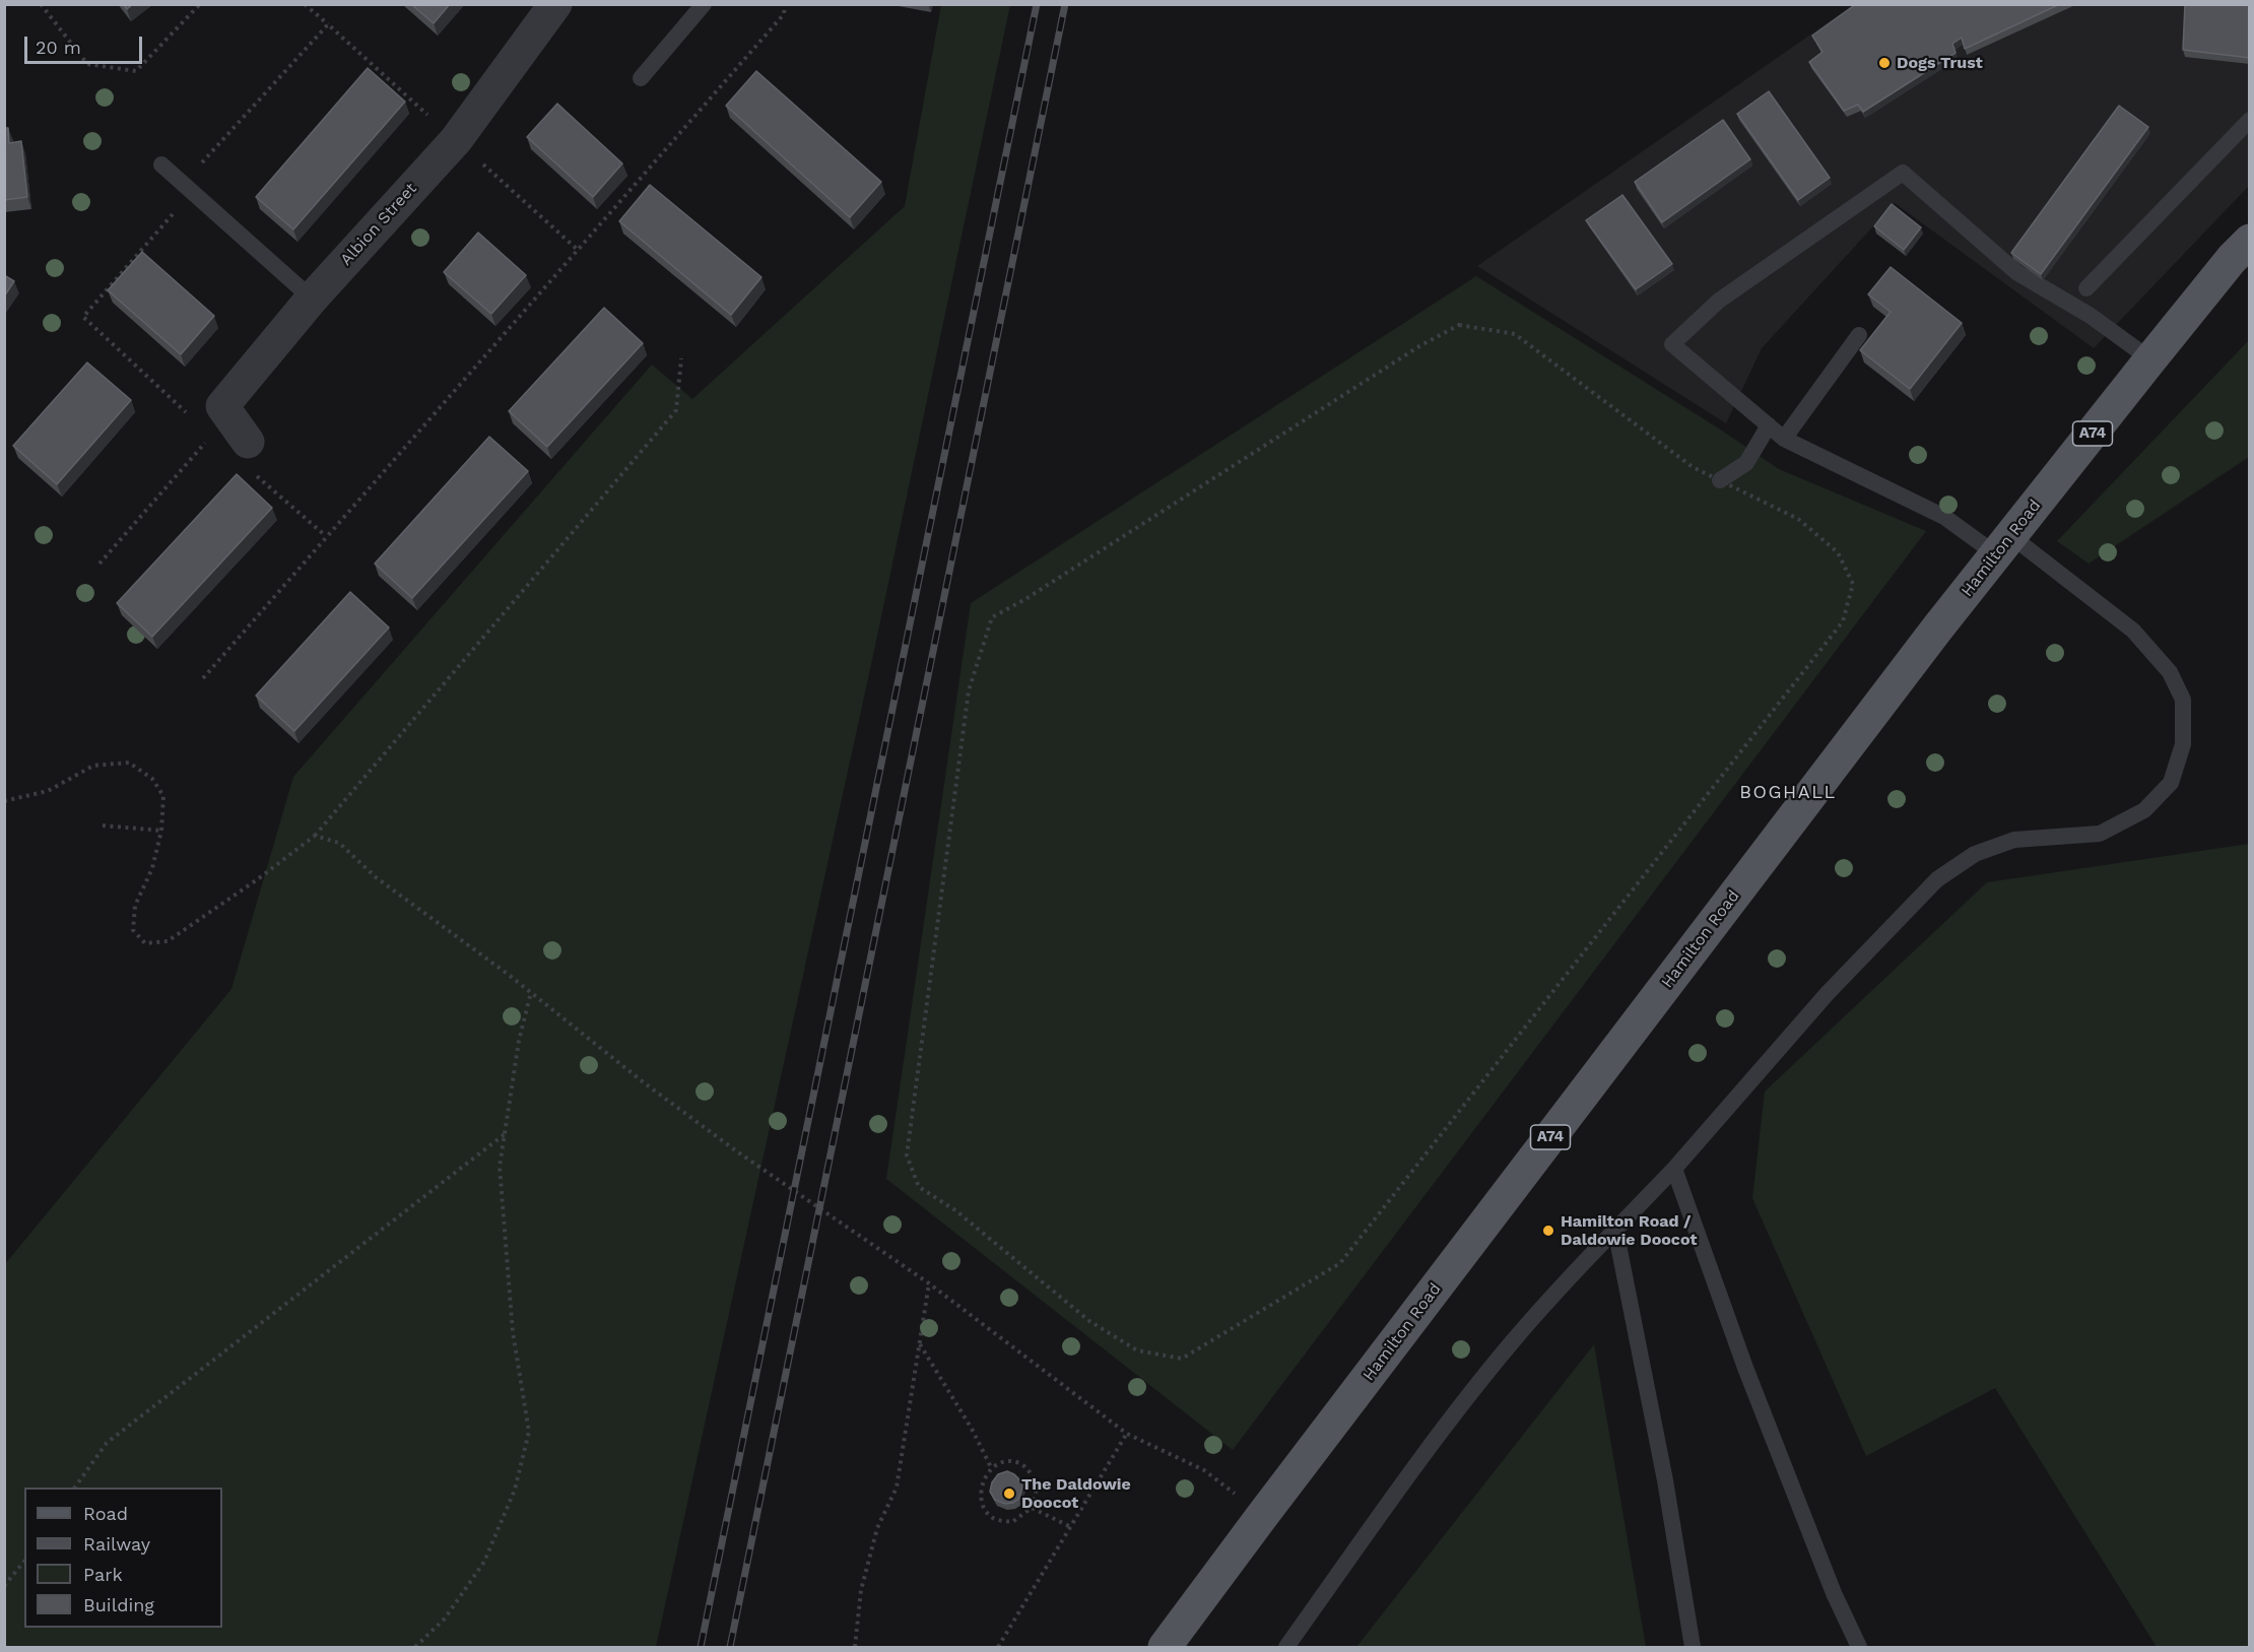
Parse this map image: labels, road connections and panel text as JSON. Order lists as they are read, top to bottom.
{
  "streets": {
    "main road": ["A74", "Hamilton Road"],
    "street": ["Albion Street"]
  },
  "districts": ["BOGHALL"],
  "places": ["Dogs Trust", "Hamilton Road / Daldowie Doocot", "The Daldowie Doocot"],
  "legend": [
    "Road",
    "Railway",
    "Park",
    "Building"
  ],
  "scale_bar": "20 m"
}
